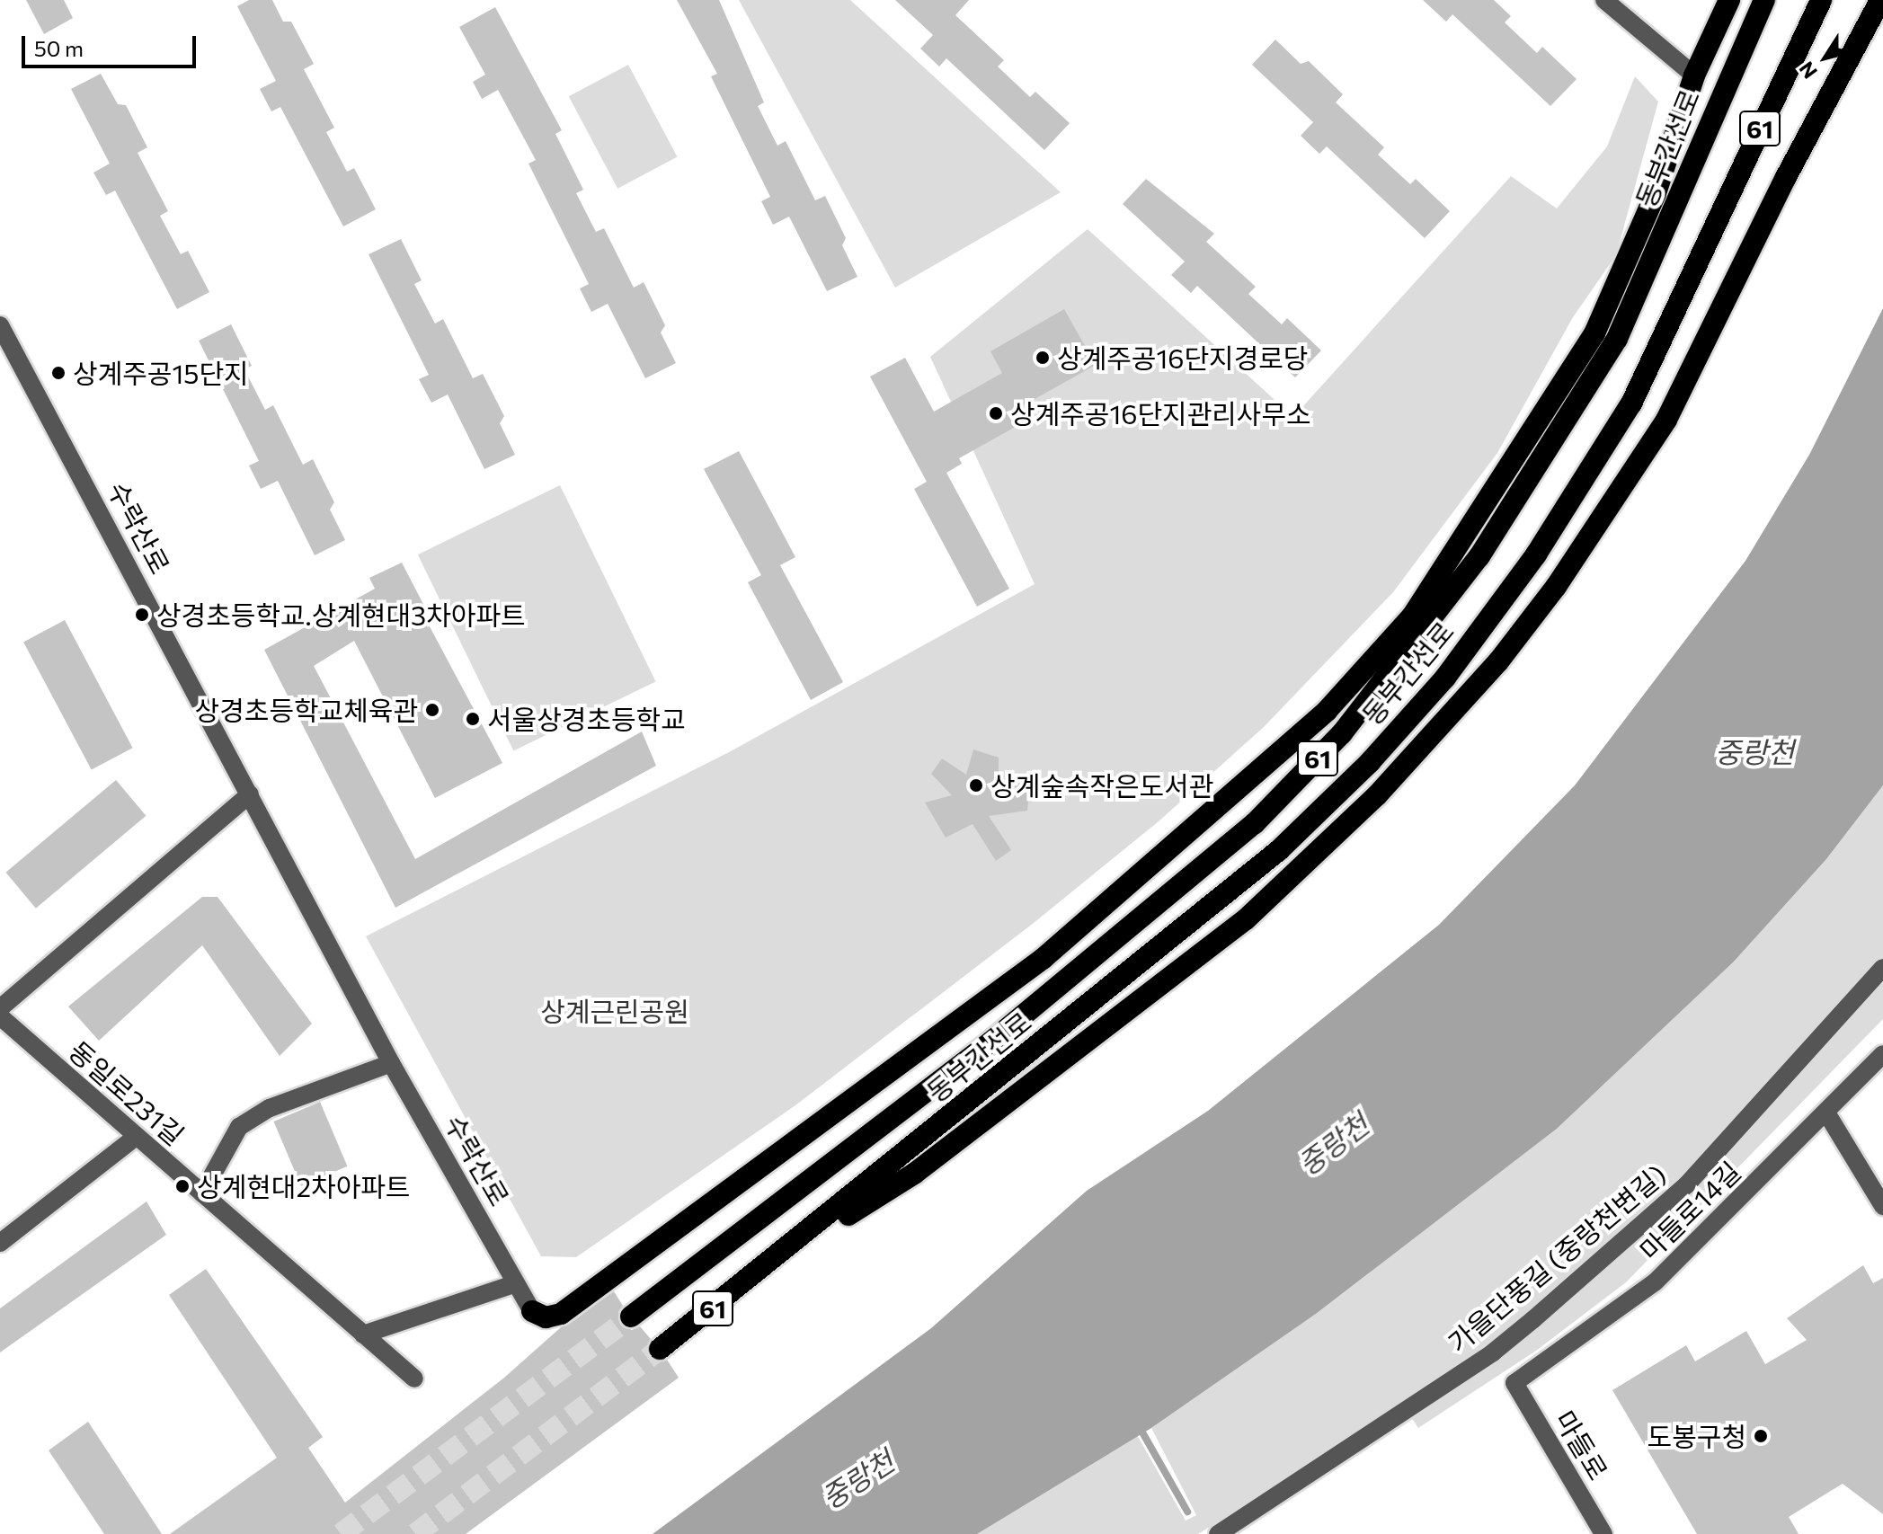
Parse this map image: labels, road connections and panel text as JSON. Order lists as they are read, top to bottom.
{
  "streets": {
    "highway": ["61", "동부간선로"],
    "street": [
      "수락산로",
      "동일로231길",
      "마들로14길",
      "가을단풍길 (중랑천변길)",
      "마들로"
    ]
  },
  "crossings": [
    ["마들로14길", "마들로"]
  ],
  "water": ["중랑천"],
  "parks": ["상계근린공원"],
  "places": [
    "상계주공16단지경로당",
    "상계주공15단지",
    "상계주공16단지관리사무소",
    "상경초등학교.상계현대3차아파트",
    "상경초등학교체육관",
    "서울상경초등학교",
    "상계숲속작은도서관",
    "상계현대2차아파트",
    "도봉구청"
  ],
  "scale_bar": "50 m",
  "north": "bottom left"
}
